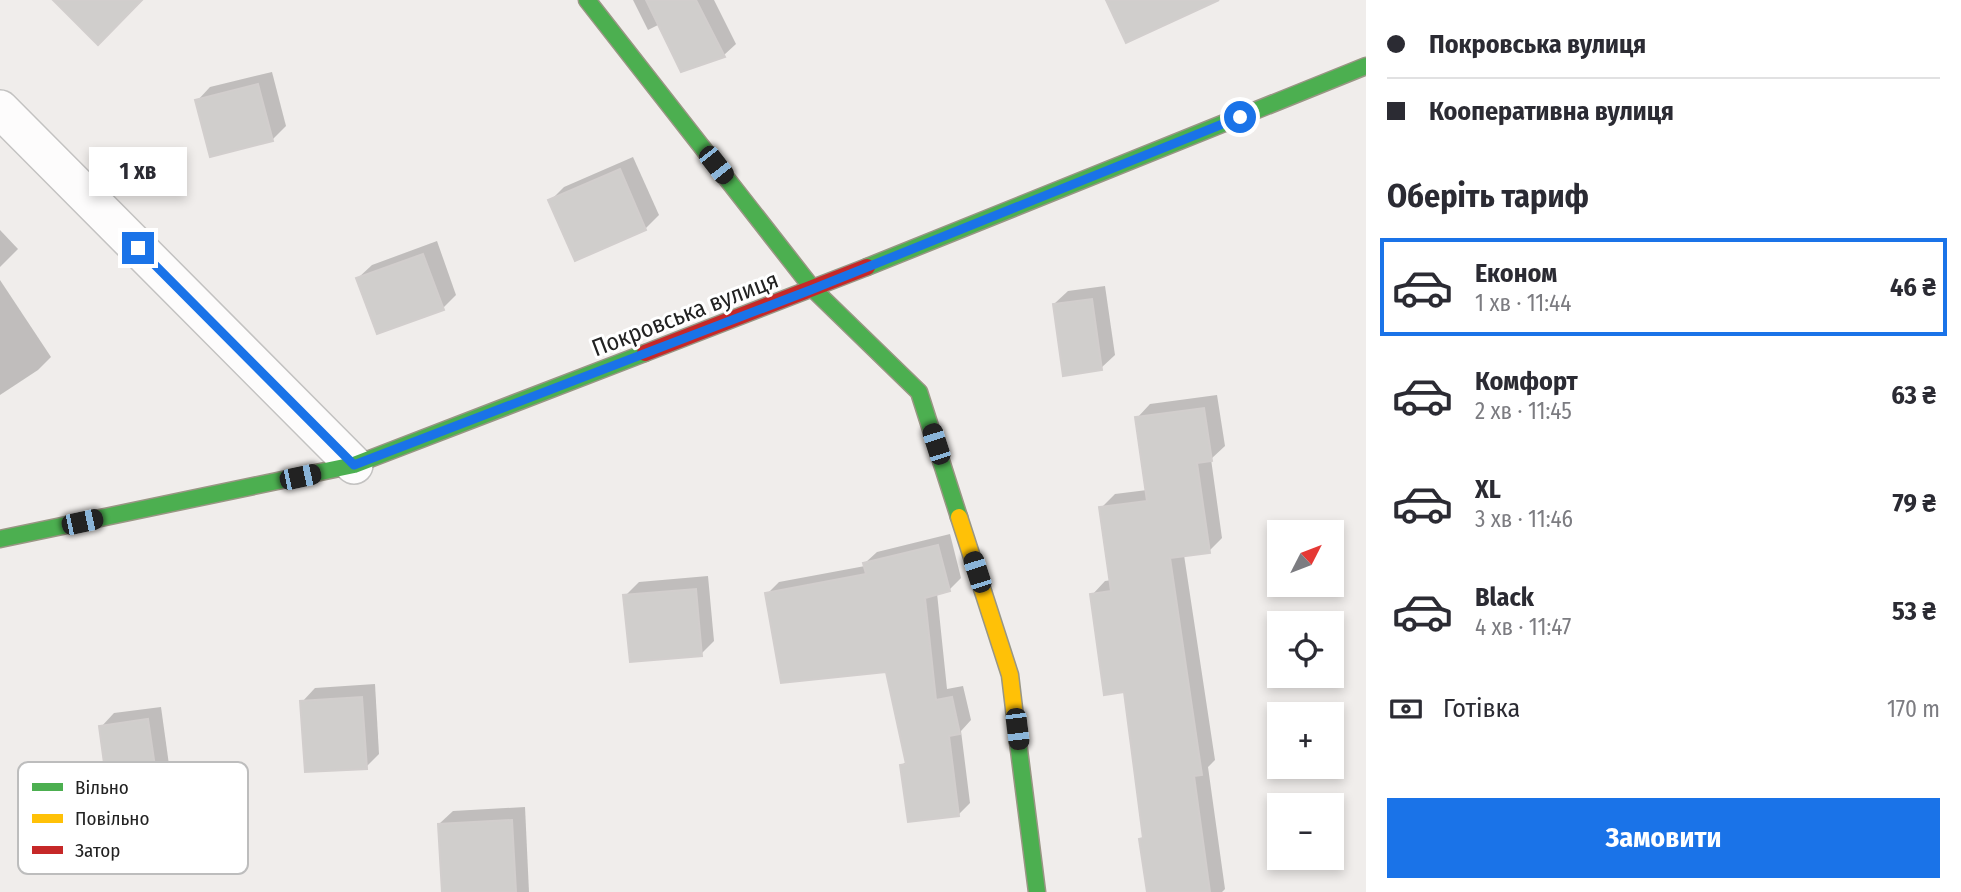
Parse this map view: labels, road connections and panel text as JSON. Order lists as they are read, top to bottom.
{
  "streets": {
    "street": ["Покровська вулиця"]
  },
  "legend": ["Вільно", "Повільно", "Затор"],
  "north": "top right",
  "page": {
    "banner": ["Покровська вулиця", "Кооперативна вулиця"],
    "bubble": "1 хв",
    "heading": "Оберіть тариф",
    "list": [
      {
        "name": "Економ",
        "note": "1 хв · 11:44",
        "value": "46 ₴"
      },
      {
        "name": "Комфорт",
        "note": "2 хв · 11:45",
        "value": "63 ₴"
      },
      {
        "name": "XL",
        "note": "3 хв · 11:46",
        "value": "79 ₴"
      },
      {
        "name": "Black",
        "note": "4 хв · 11:47",
        "value": "53 ₴"
      }
    ],
    "map_buttons": ["+", "−"],
    "pay": ["Готівка", "170 m"],
    "buttons": "Замовити"
  }
}
